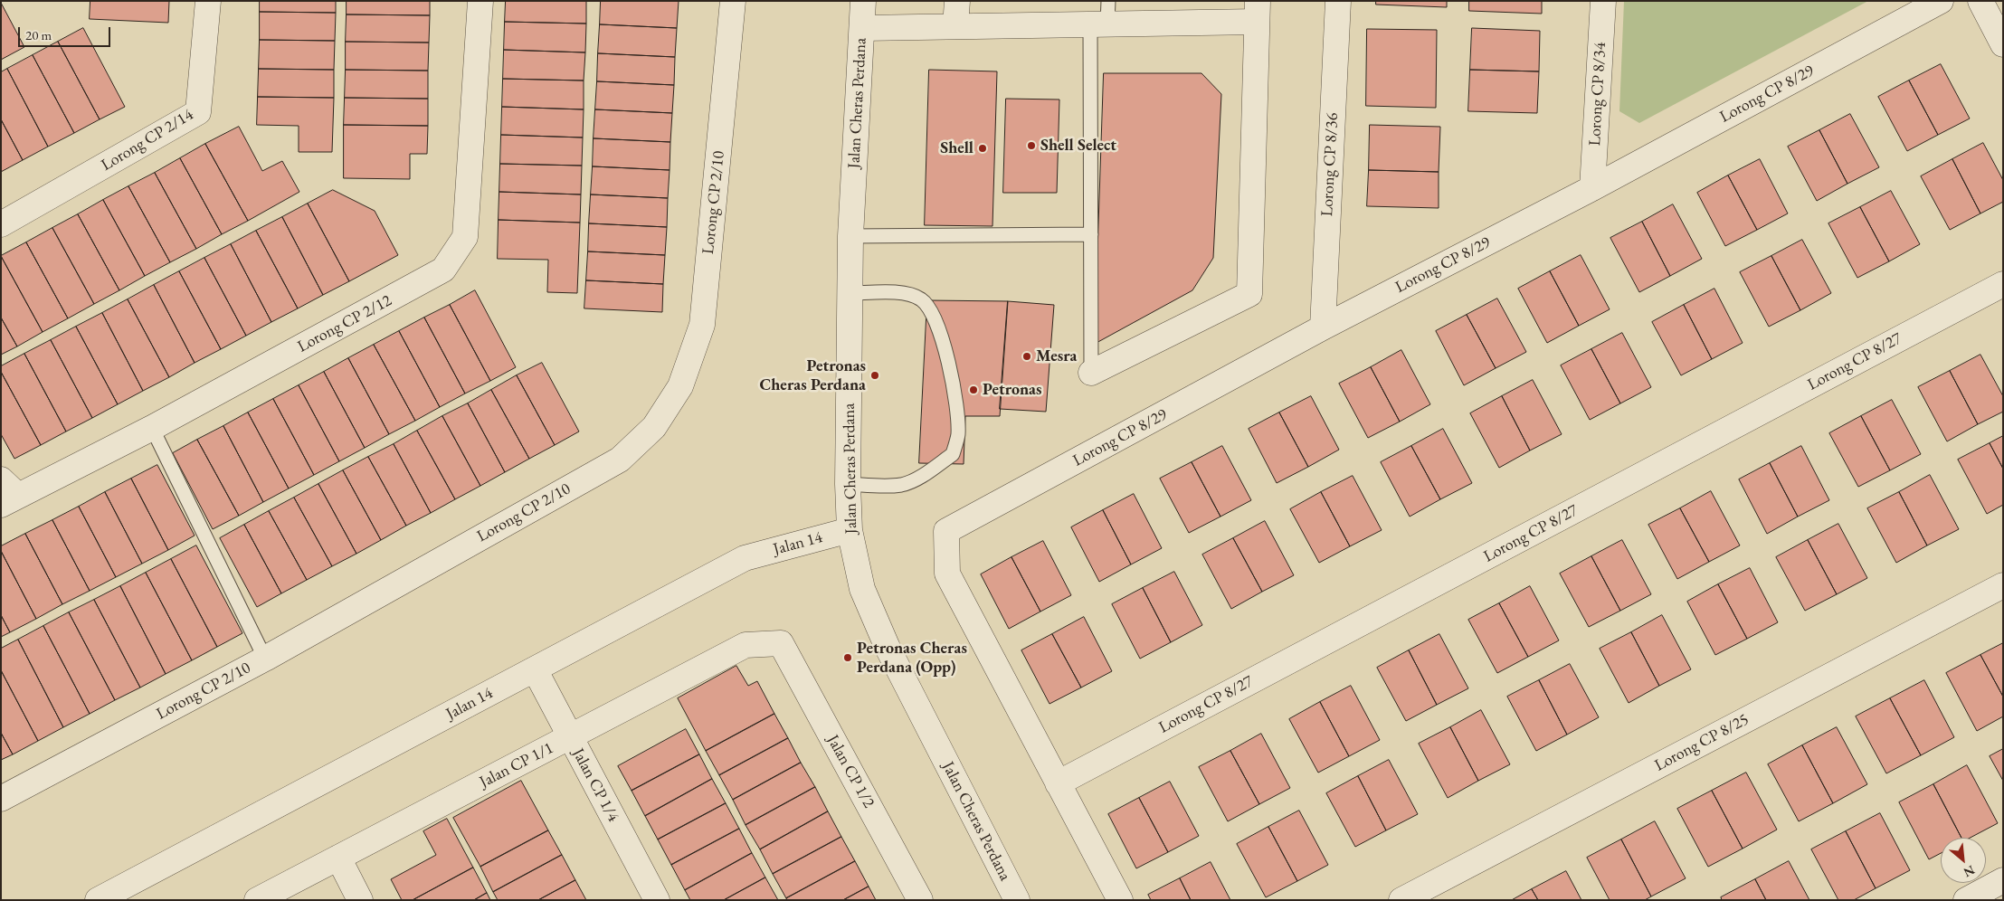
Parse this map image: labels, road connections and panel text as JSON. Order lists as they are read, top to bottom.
{
  "streets": {
    "street": [
      "Lorong CP 8/34",
      "Lorong CP 8/29",
      "Jalan Cheras Perdana",
      "Lorong CP 2/14",
      "Lorong CP 8/36",
      "Lorong CP 2/10",
      "Lorong CP 2/12",
      "Lorong CP 8/27",
      "Jalan 14",
      "Lorong CP 8/25",
      "Jalan CP 1/1",
      "Jalan CP 1/2",
      "Jalan CP 1/4"
    ]
  },
  "crossings": [
    ["Lorong CP 8/34", "Lorong CP 8/29"],
    ["Lorong CP 8/29", "Lorong CP 8/36"],
    ["Lorong CP 8/29", "Lorong CP 8/27"],
    ["Jalan Cheras Perdana", "Jalan 14"],
    ["Jalan 14", "Jalan CP 1/4"],
    ["Jalan CP 1/1", "Jalan CP 1/2"],
    ["Jalan CP 1/1", "Jalan CP 1/4"]
  ],
  "places": [
    "Shell Select",
    "Shell",
    "Mesra",
    "Petronas Cheras Perdana",
    "Petronas",
    "Petronas Cheras Perdana (Opp)"
  ],
  "scale_bar": "20 m",
  "north": "bottom right"
}
